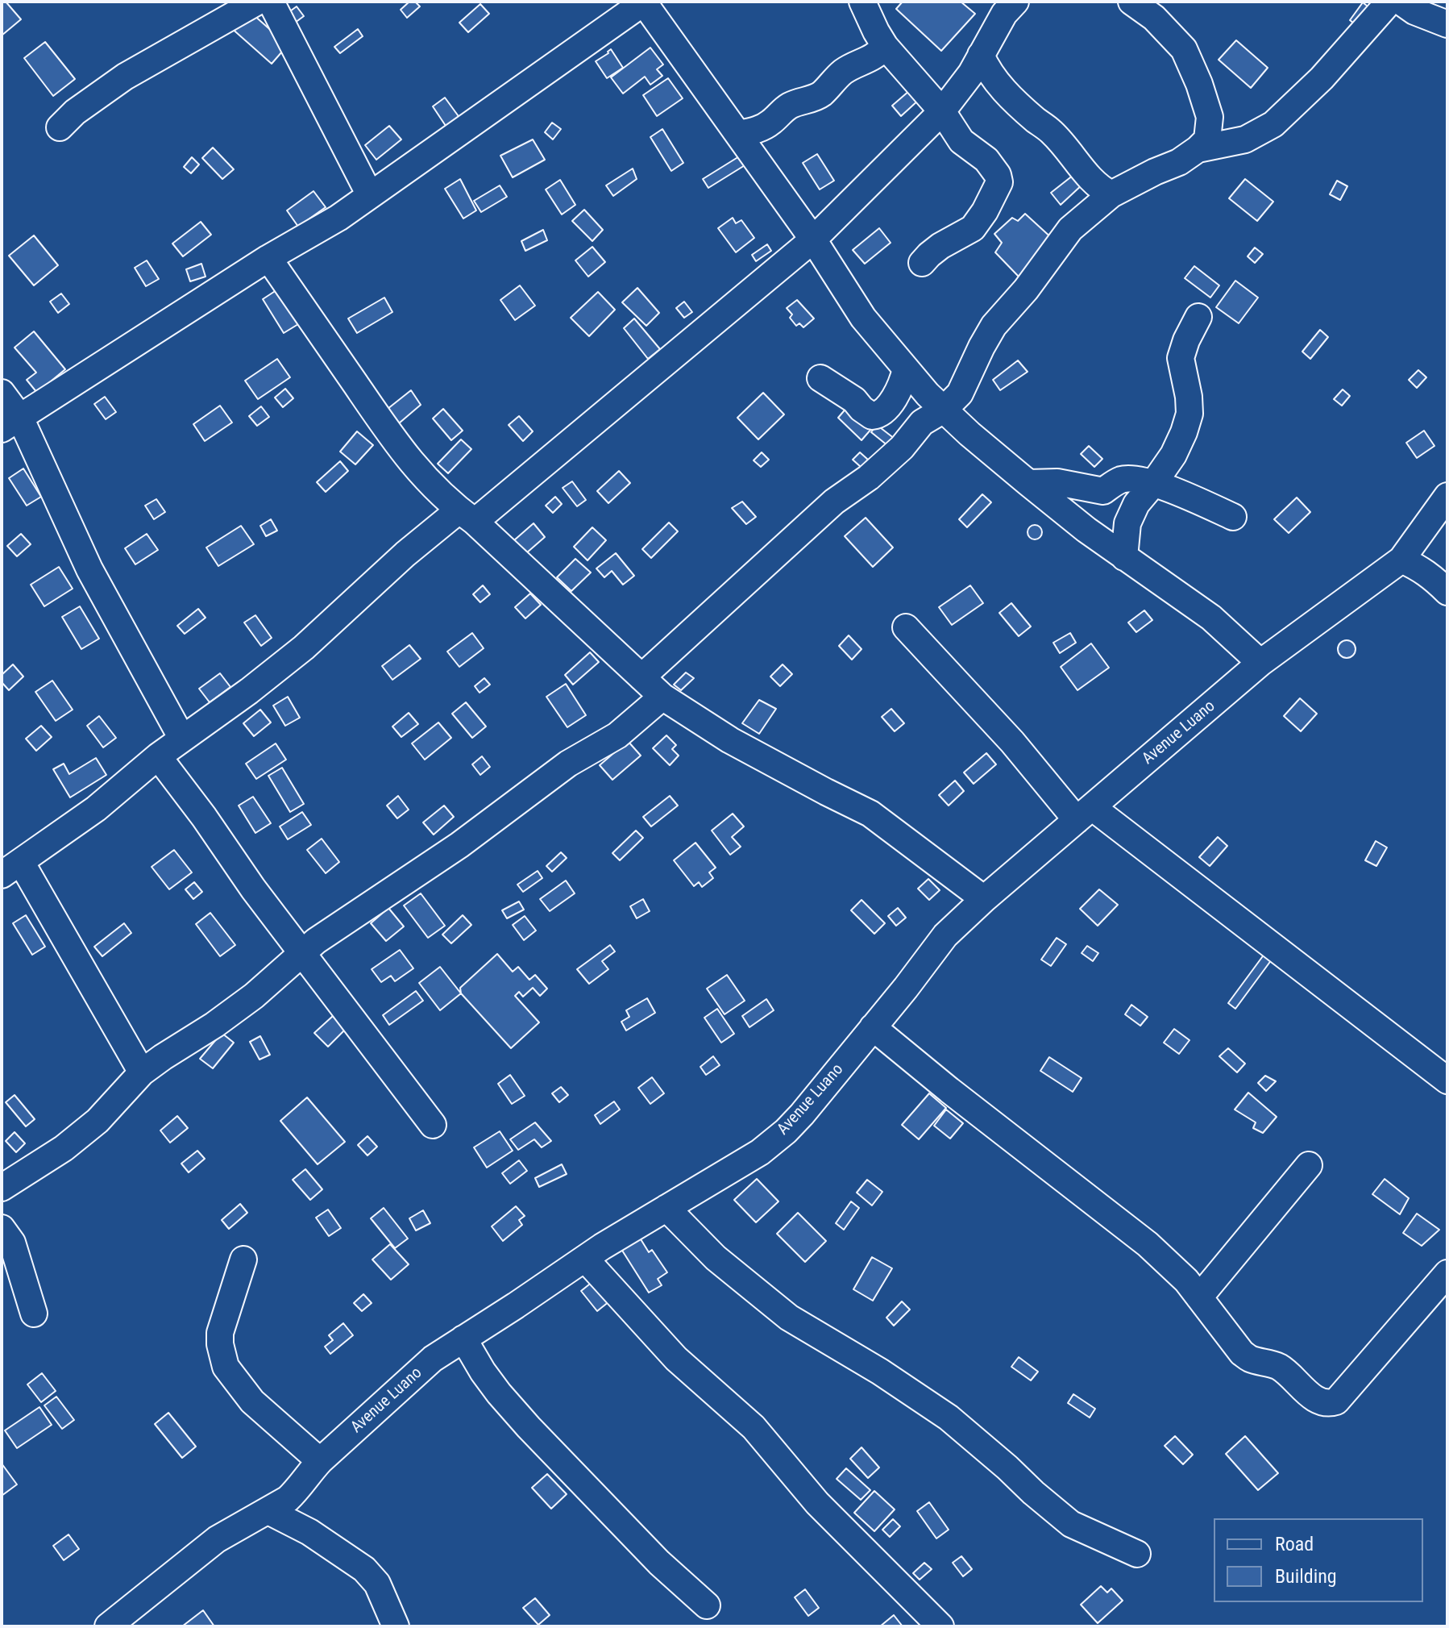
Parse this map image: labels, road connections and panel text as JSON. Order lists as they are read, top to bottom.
{
  "streets": {
    "street": ["Avenue Luano"]
  },
  "legend": ["Road", "Building"]
}
